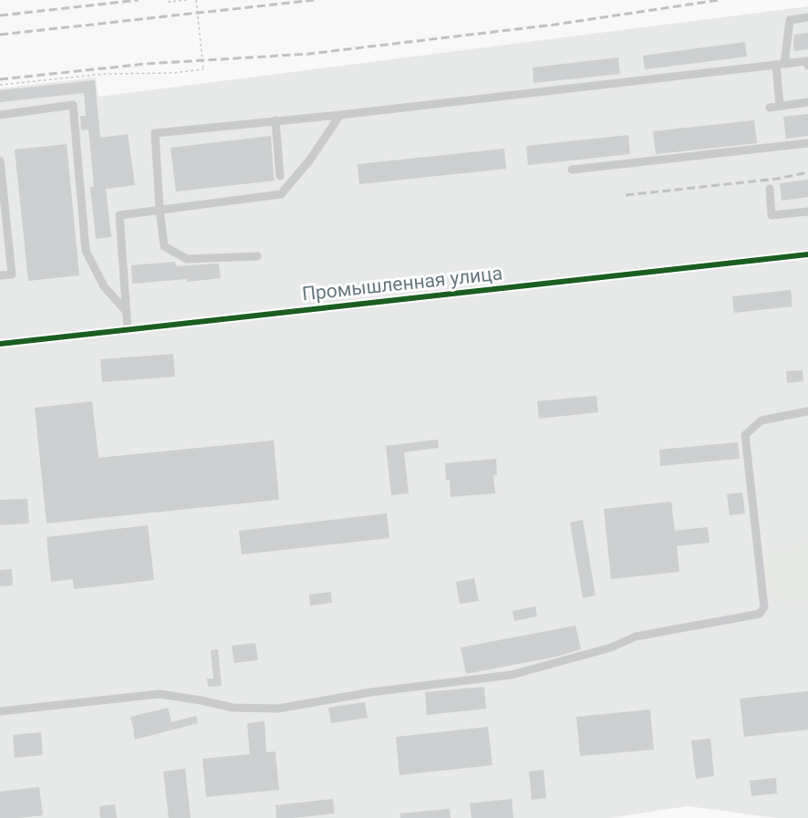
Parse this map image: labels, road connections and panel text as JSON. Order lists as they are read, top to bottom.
{
  "streets": {
    "street": ["Промышленная улица"]
  }
}
